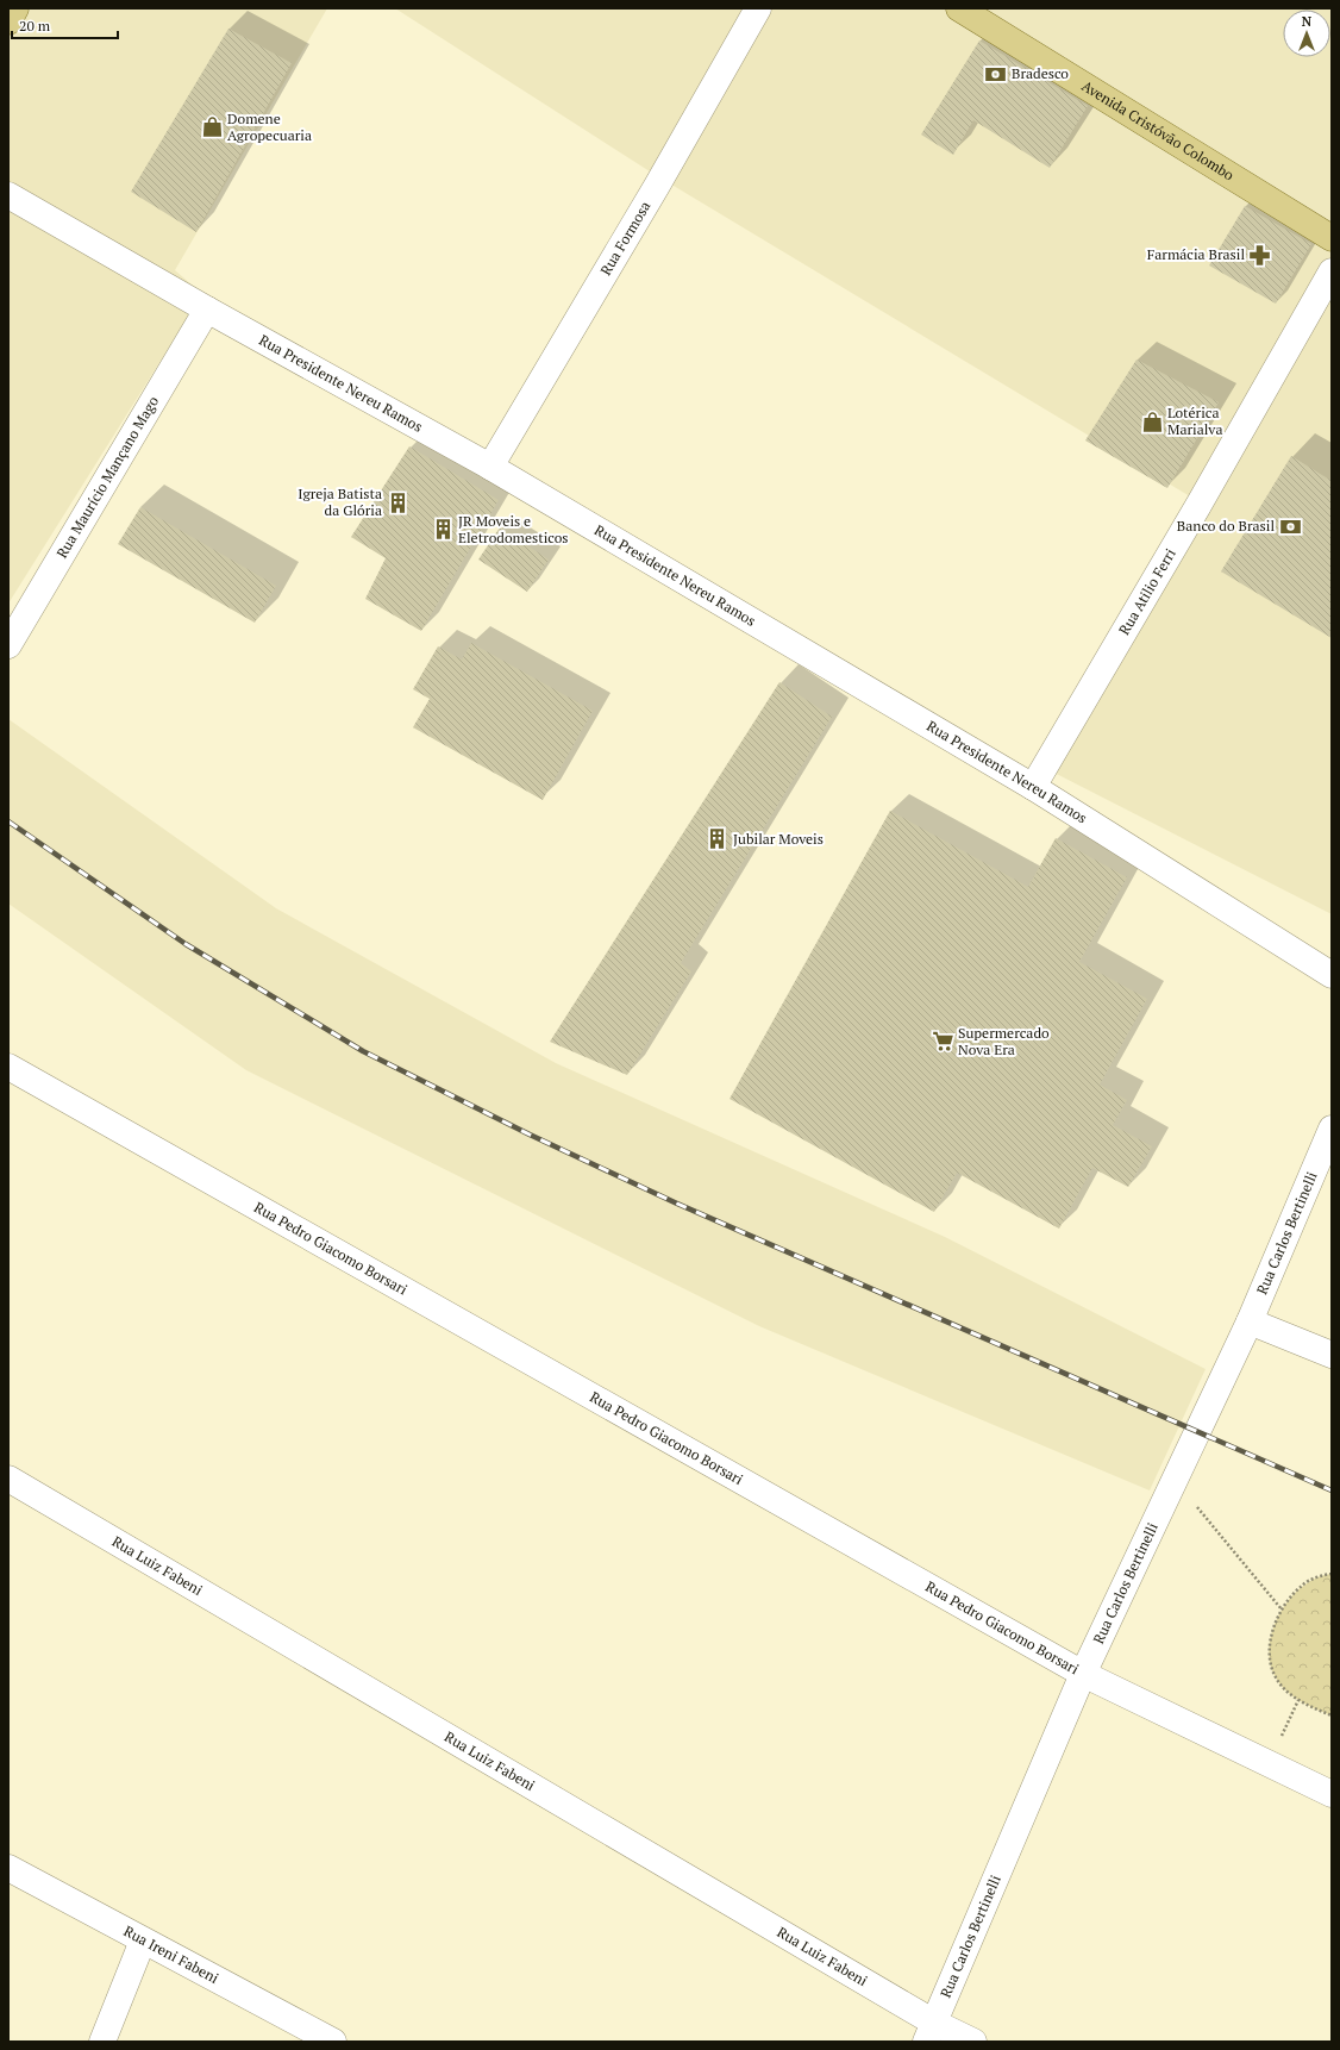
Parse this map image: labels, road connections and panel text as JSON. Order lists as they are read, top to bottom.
{
  "streets": {
    "main road": ["Avenida Cristóvão Colombo"],
    "street": [
      "Rua Formosa",
      "Rua Presidente Nereu Ramos",
      "Rua Maurício Mançano Mago",
      "Rua Atilio Ferri",
      "Rua Carlos Bertinelli",
      "Rua Pedro Giacomo Borsari",
      "Rua Luiz Fabeni",
      "Rua Ireni Fabeni"
    ]
  },
  "crossings": [
    ["Rua Formosa", "Rua Presidente Nereu Ramos"],
    ["Rua Presidente Nereu Ramos", "Rua Maurício Mançano Mago"],
    ["Rua Presidente Nereu Ramos", "Rua Atilio Ferri"],
    ["Rua Carlos Bertinelli", "Rua Pedro Giacomo Borsari"],
    ["Rua Carlos Bertinelli", "Rua Luiz Fabeni"]
  ],
  "places": {
    "bank": ["Bradesco", "Banco do Brasil"],
    "shop": ["Domene Agropecuaria", "Lotérica Marialva"],
    "pharmacy": ["Farmácia Brasil"],
    "building": ["Igreja Batista da Glória", "JR Moveis e Eletrodomesticos", "Jubilar Moveis"],
    "supermarket": ["Supermercado Nova Era"]
  },
  "scale_bar": "20 m",
  "north": "top"
}
